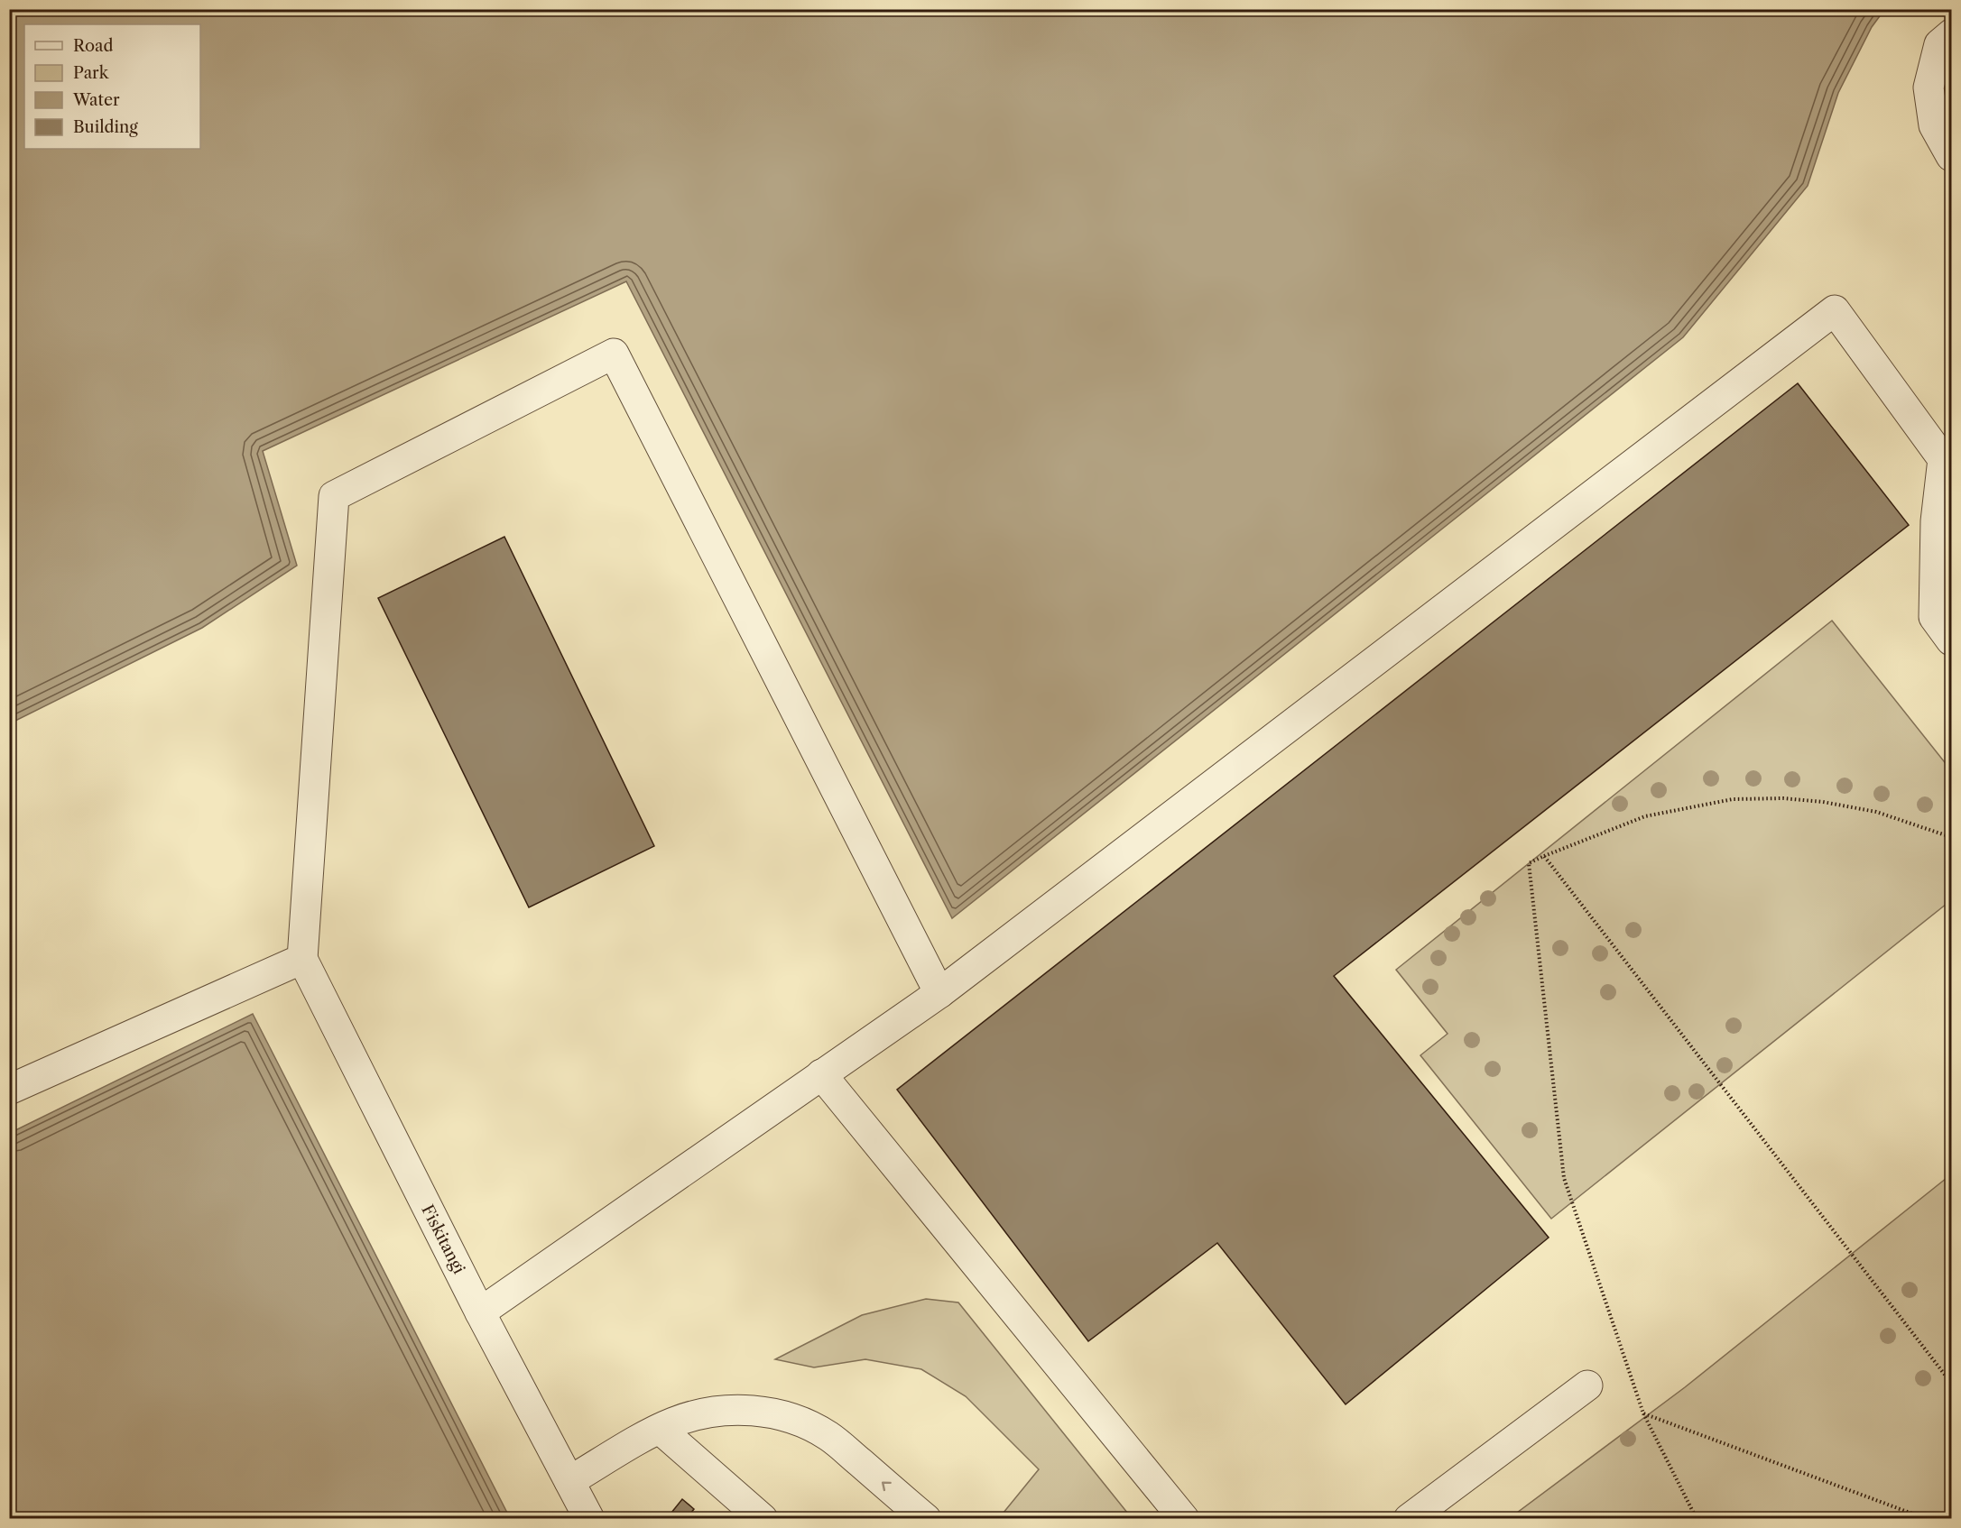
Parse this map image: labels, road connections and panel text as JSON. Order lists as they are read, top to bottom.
{
  "streets": {
    "street": ["Fiskitangi"]
  },
  "legend": [
    "Road",
    "Park",
    "Water",
    "Building"
  ]
}
